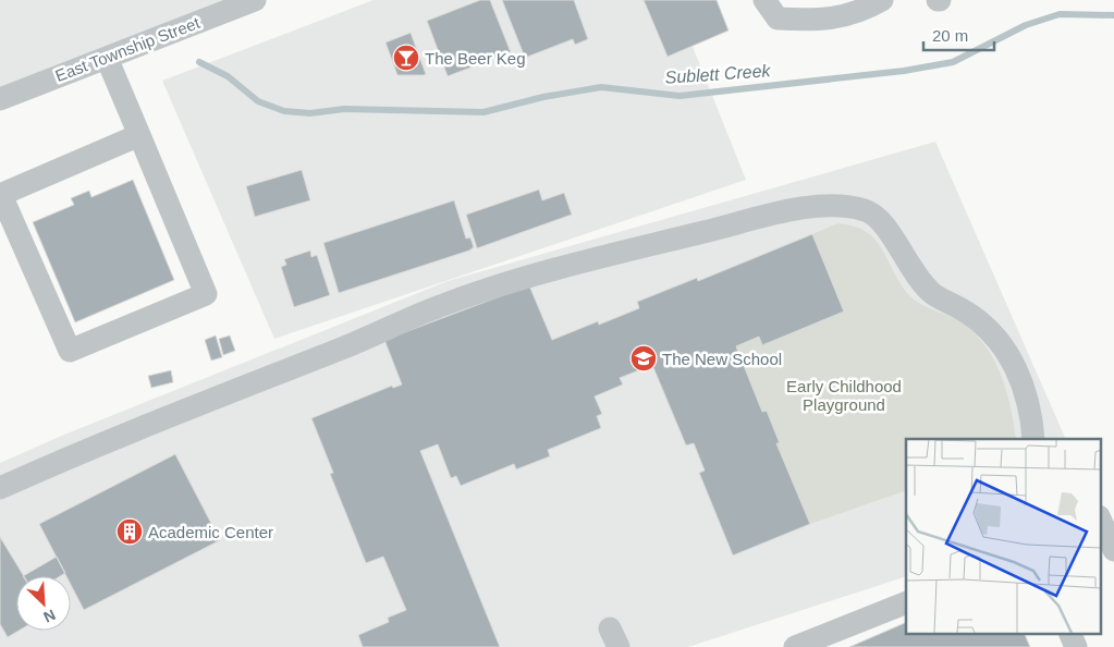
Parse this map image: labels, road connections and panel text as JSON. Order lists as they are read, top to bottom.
{
  "streets": {
    "street": ["East Township Street"]
  },
  "water": ["Sublett Creek"],
  "parks": ["Early Childhood Playground"],
  "places": {
    "bar": ["The Beer Keg"],
    "school or university": ["The New School"],
    "building": ["Academic Center"]
  },
  "scale_bar": "20 m",
  "north": "bottom right"
}
